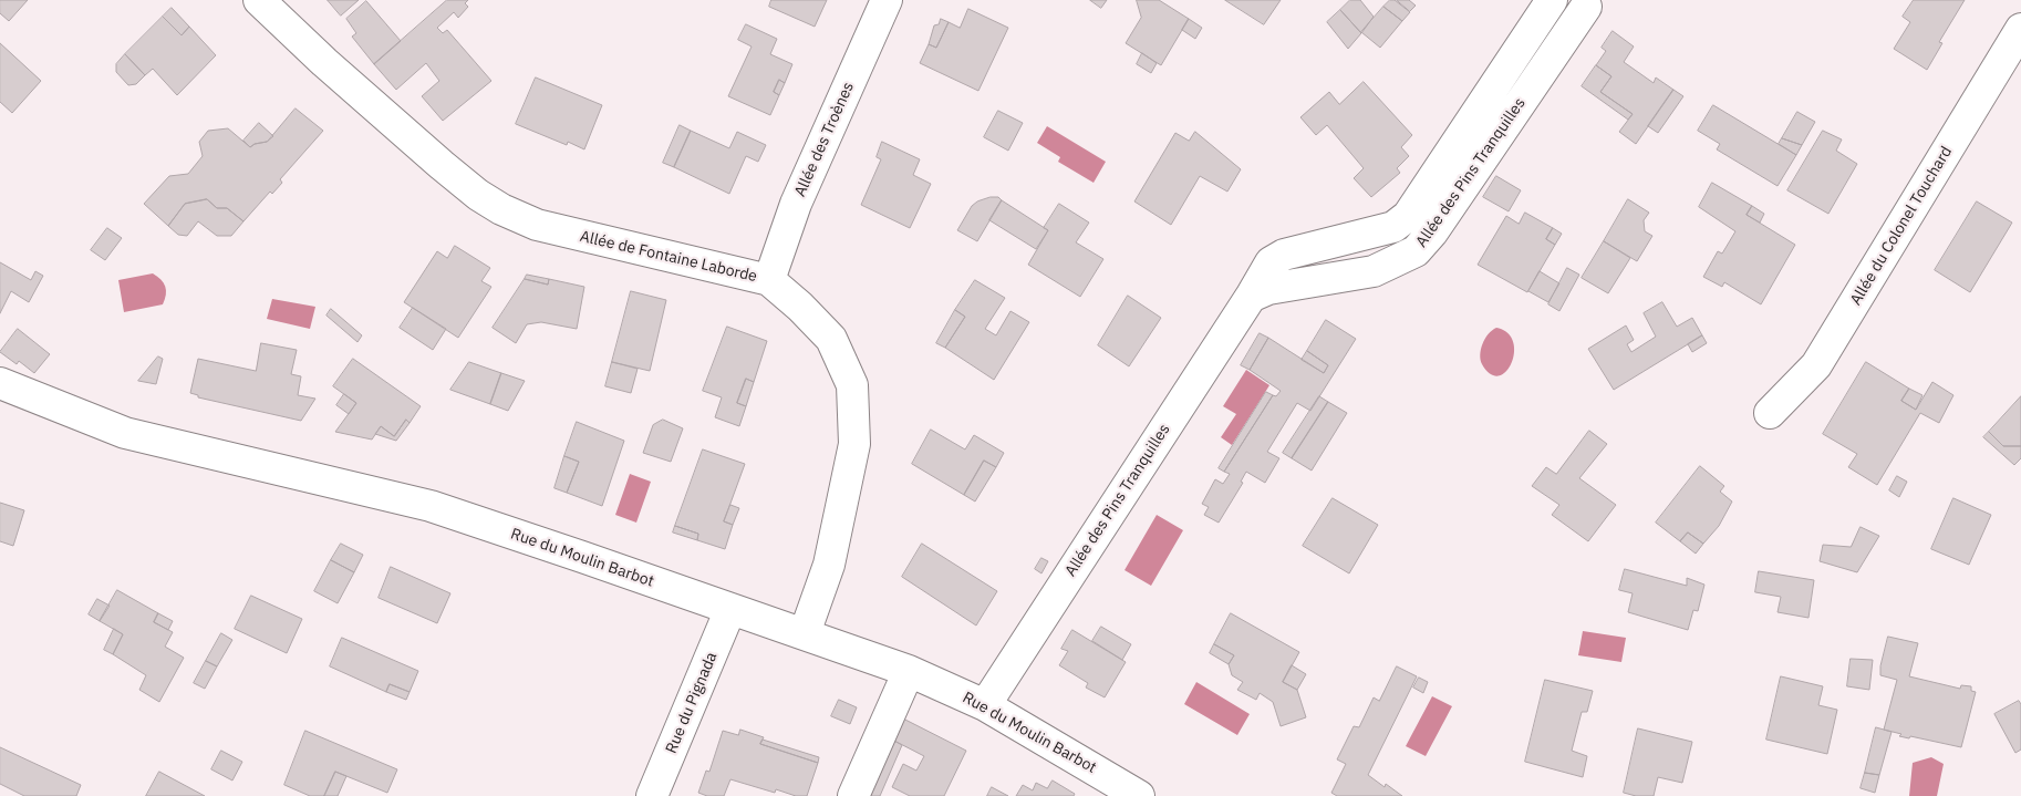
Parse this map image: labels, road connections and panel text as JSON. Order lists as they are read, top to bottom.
{
  "streets": {
    "street": [
      "Allée des Troènes",
      "Allée des Pins Tranquilles",
      "Allée du Colonel Touchard",
      "Allée de Fontaine Laborde",
      "Rue du Moulin Barbot",
      "Rue du Pignada"
    ]
  },
  "crossings": [
    ["Allée des Troènes", "Allée de Fontaine Laborde"],
    ["Allée des Pins Tranquilles", "Rue du Moulin Barbot"],
    ["Allée de Fontaine Laborde", "Rue du Moulin Barbot"],
    ["Rue du Moulin Barbot", "Rue du Pignada"]
  ]
}
